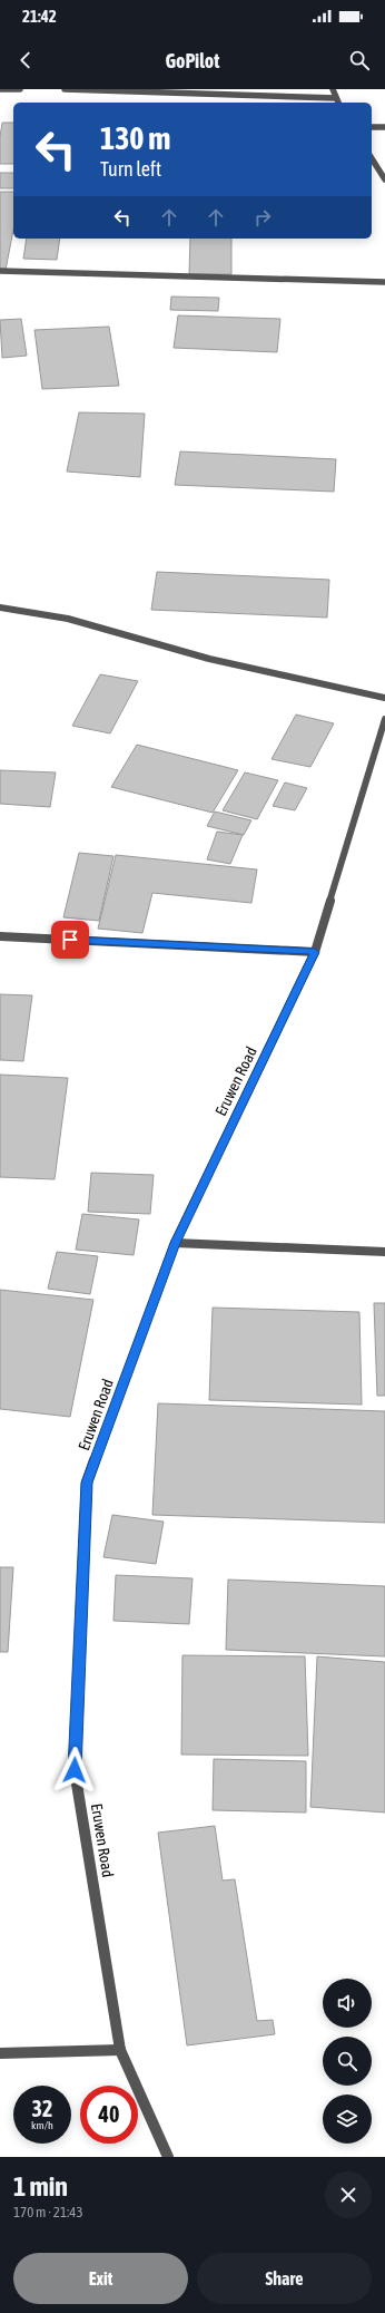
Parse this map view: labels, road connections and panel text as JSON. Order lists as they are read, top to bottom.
{
  "streets": {
    "street": ["Eruwen Road"]
  },
  "page": {
    "status": "21:42",
    "header": "GoPilot",
    "turn": ["130 m", "Turn left"],
    "speed": "32 km/h",
    "limit": "40",
    "heading": ["1 min", "170 m · 21:43"],
    "buttons": ["Exit", "Share"]
  }
}
